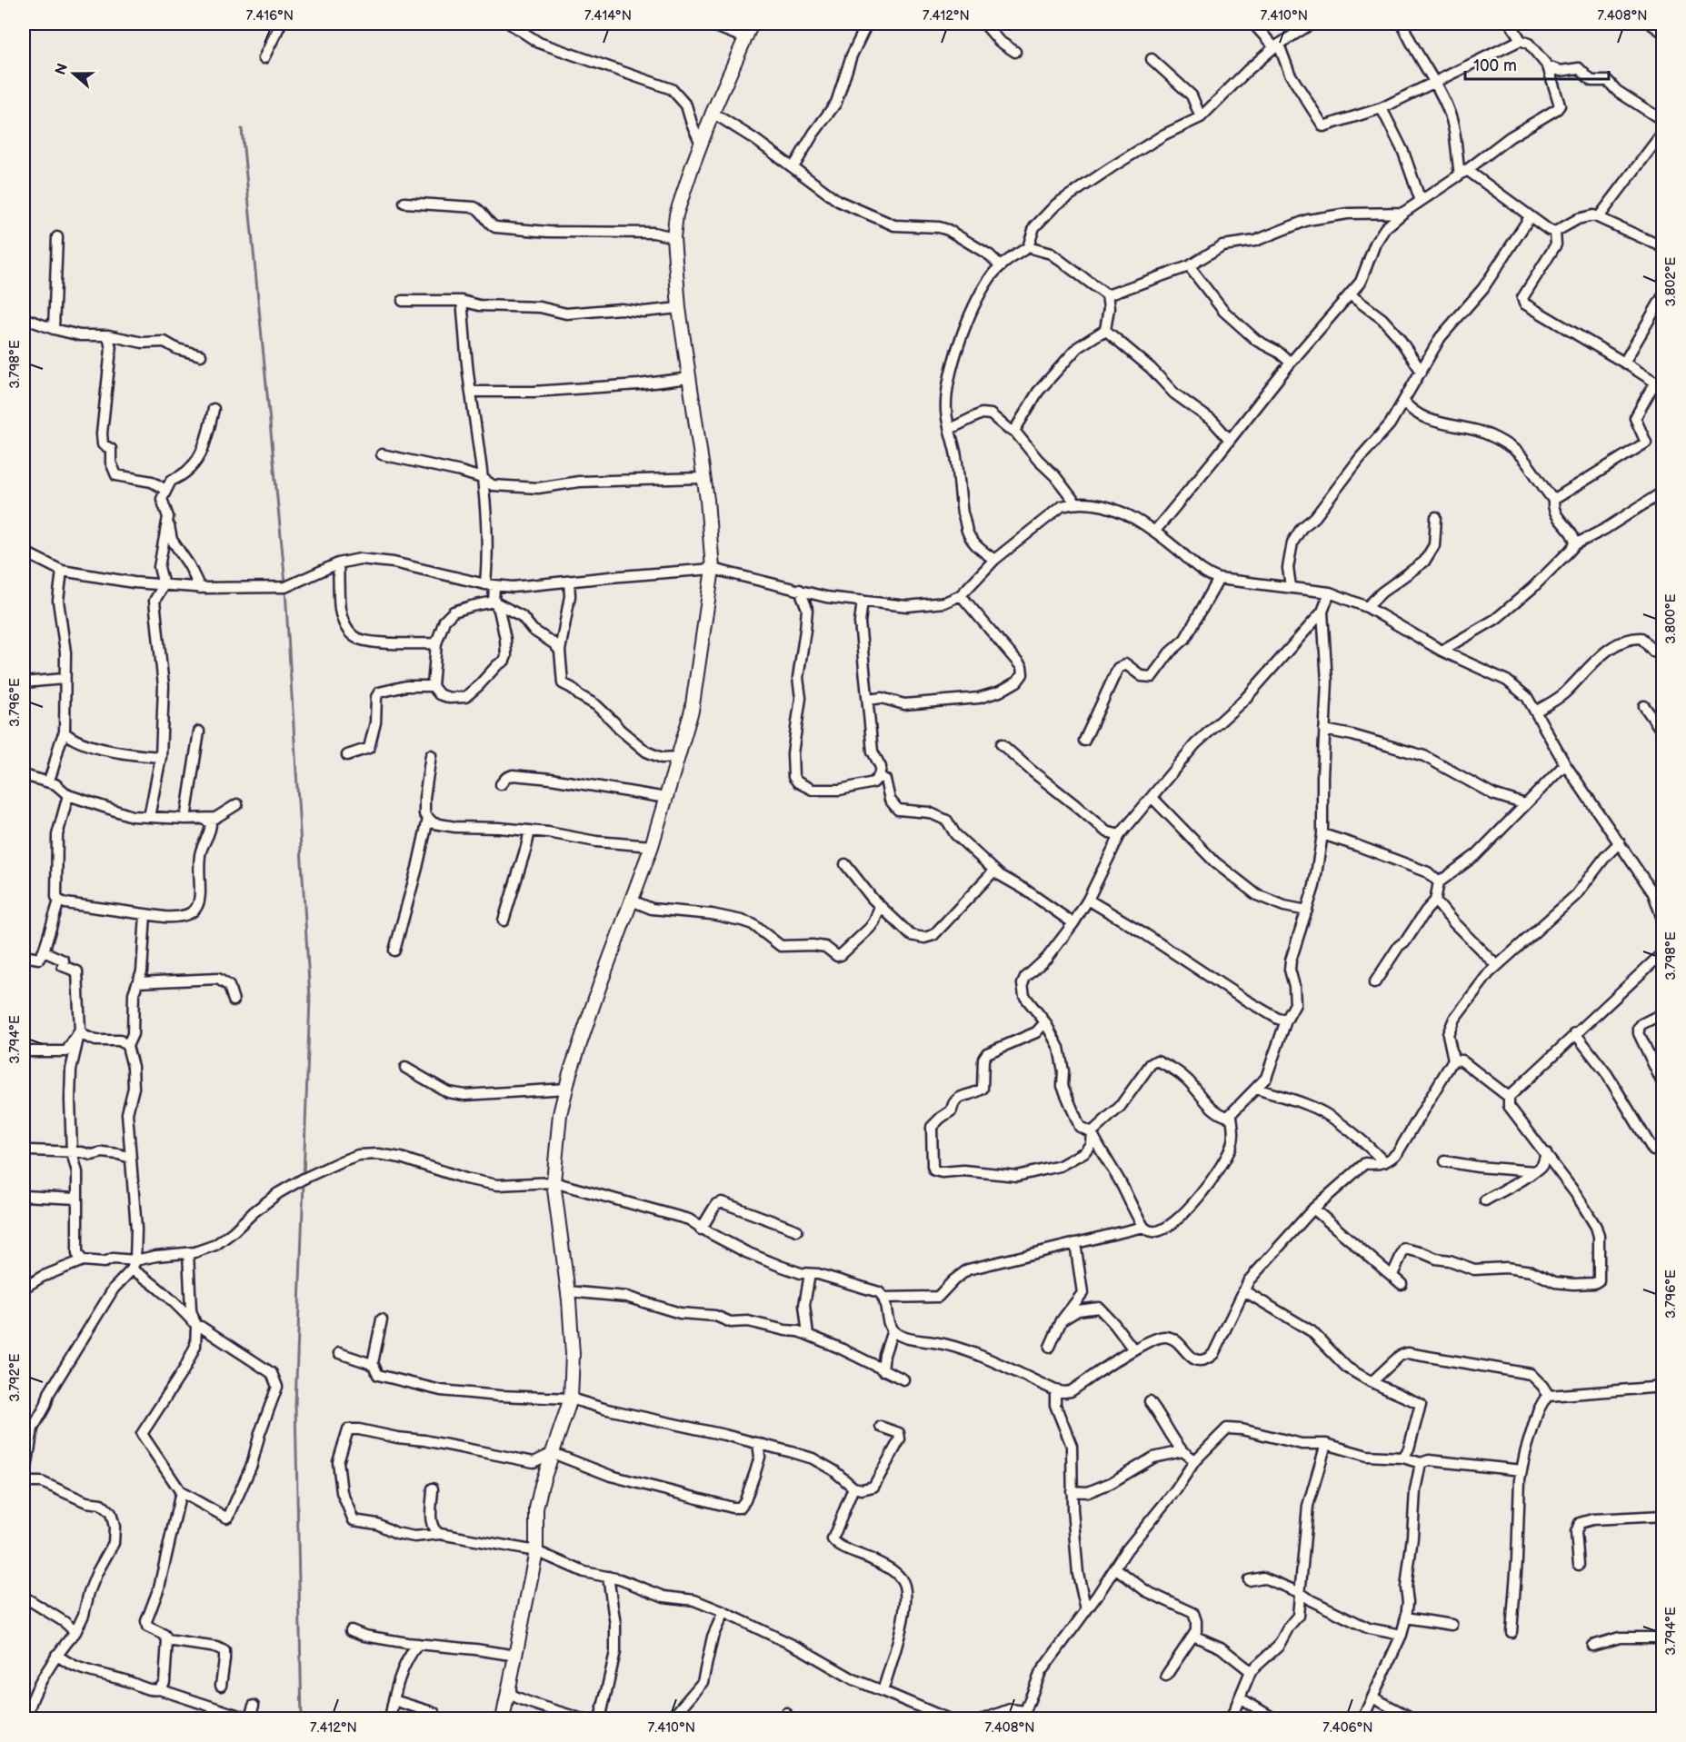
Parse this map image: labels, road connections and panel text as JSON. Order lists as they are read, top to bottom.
{
  "scale_bar": "100 m",
  "north": "left",
  "coordinates": [
    "7.416°N",
    "7.414°N",
    "7.412°N",
    "7.410°N",
    "7.408°N",
    "3.802°E",
    "3.798°E",
    "3.800°E",
    "3.796°E",
    "3.794°E",
    "3.792°E",
    "7.406°N"
  ]
}
